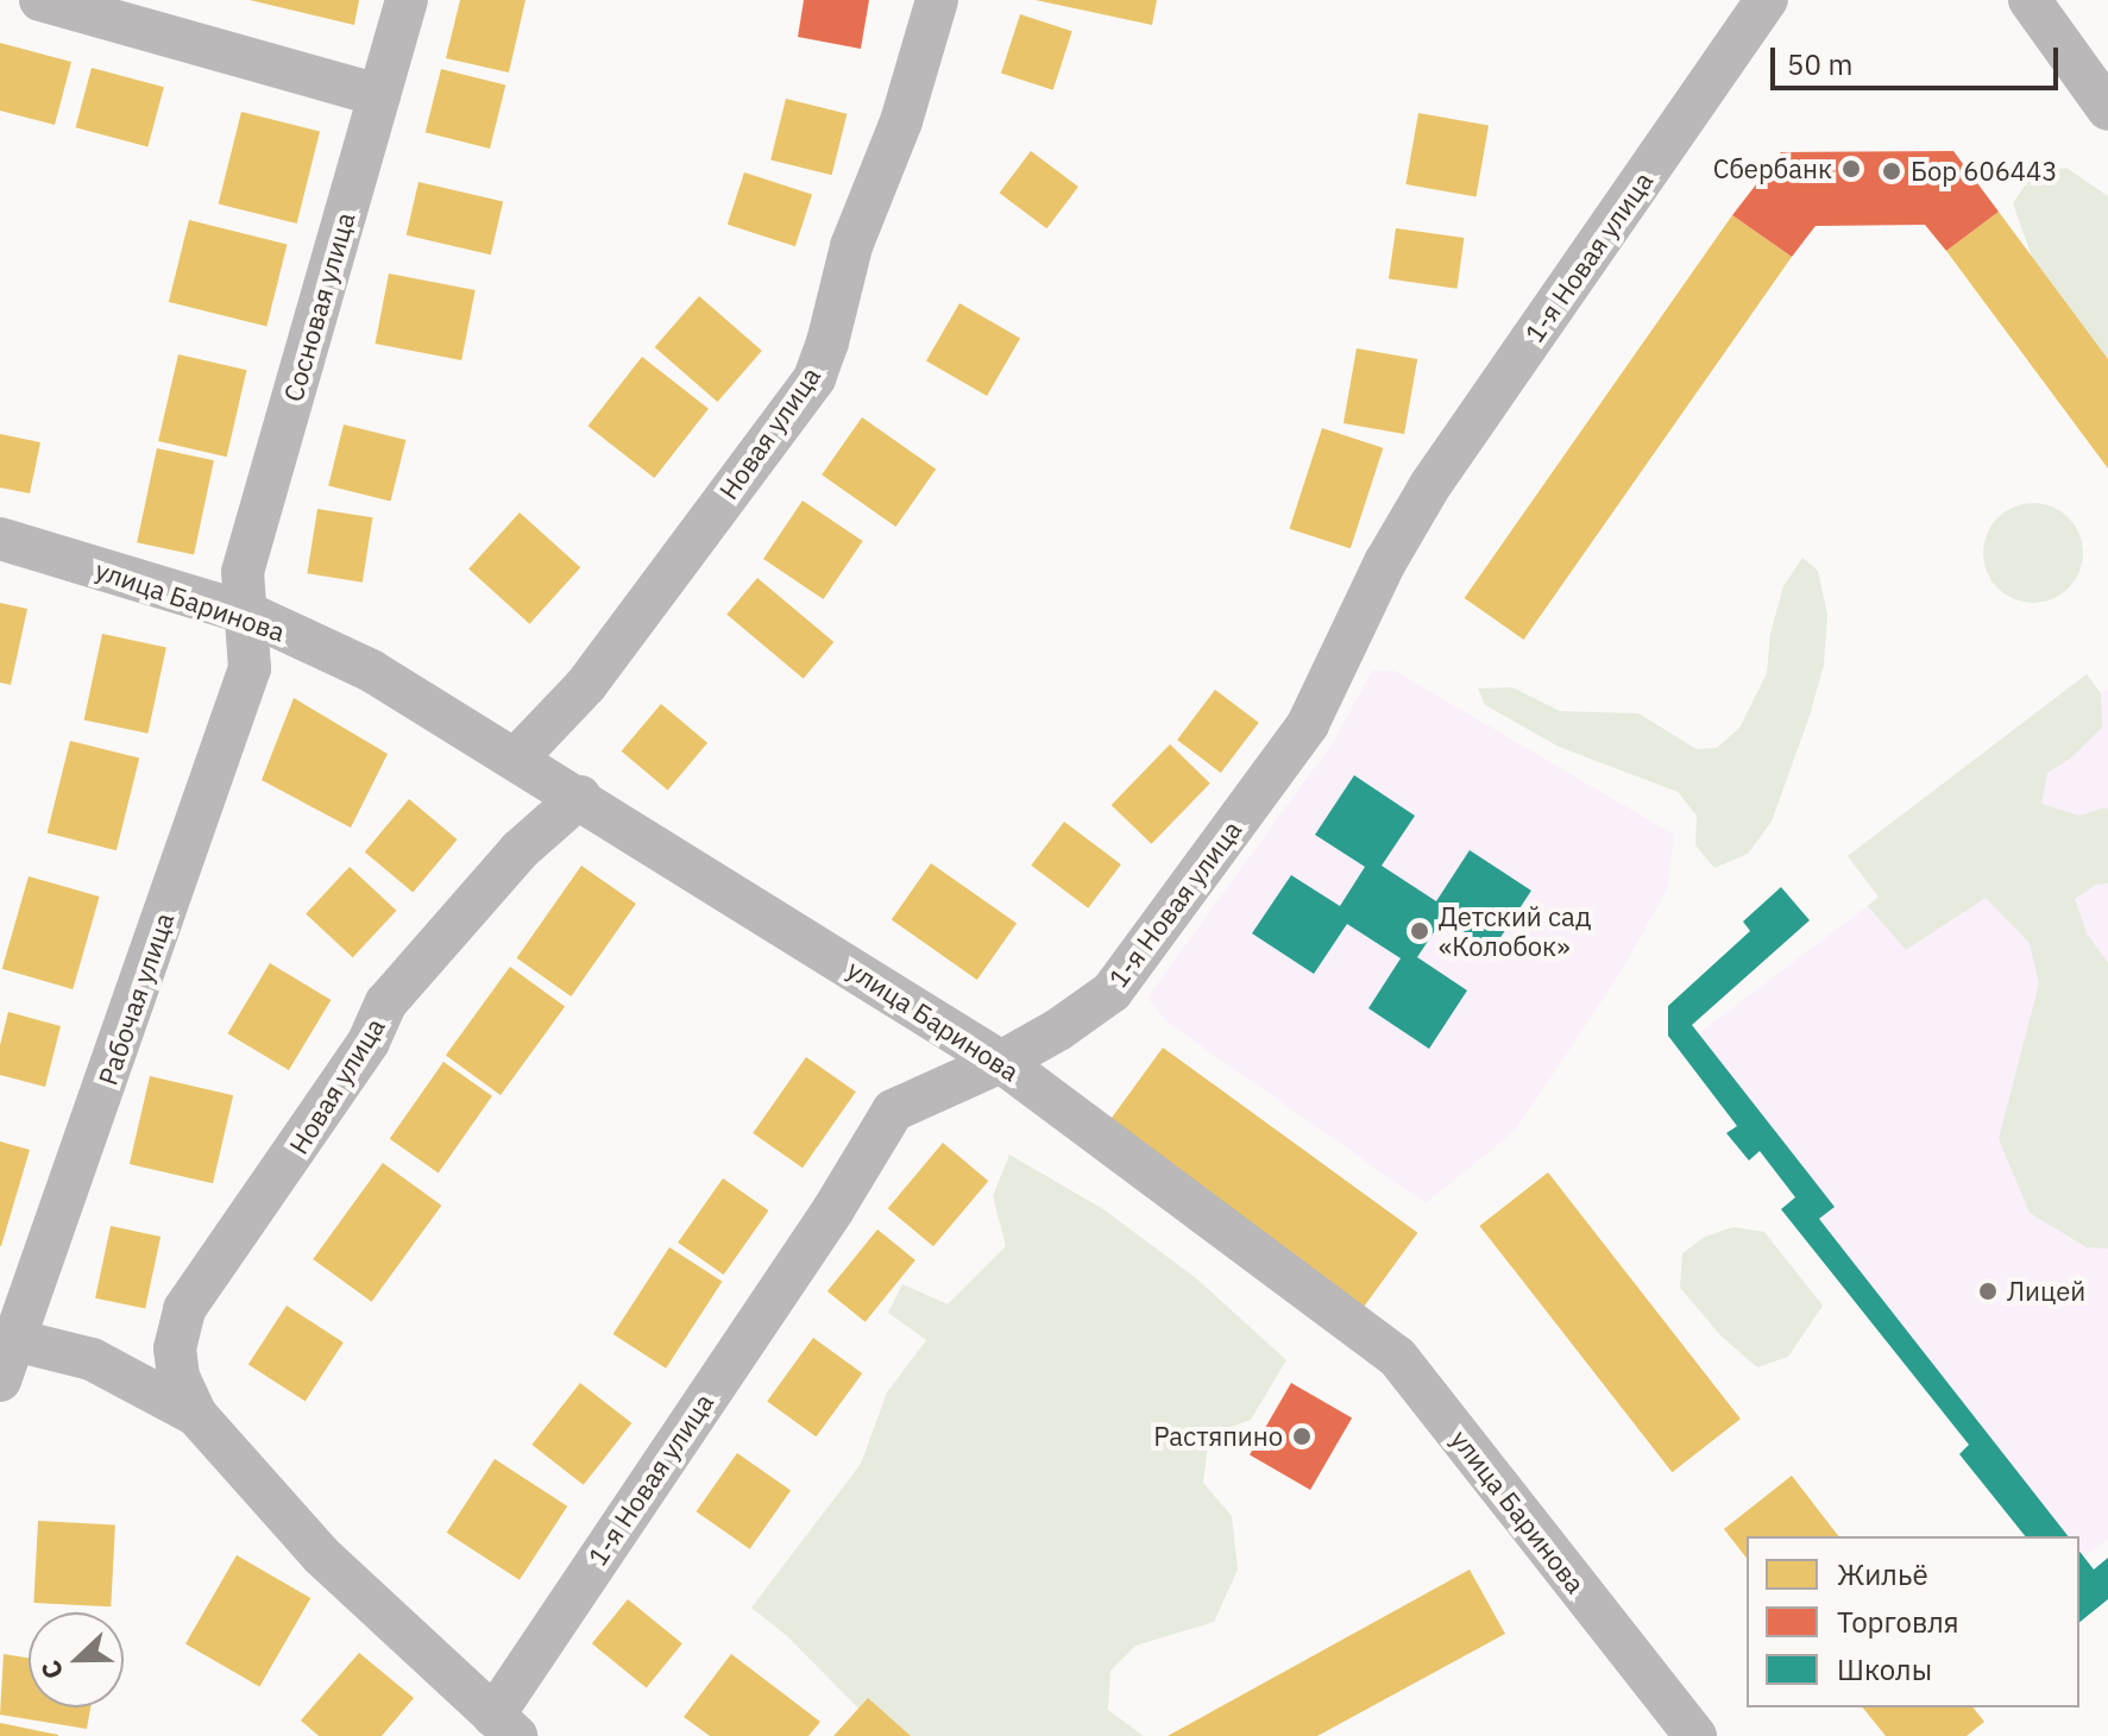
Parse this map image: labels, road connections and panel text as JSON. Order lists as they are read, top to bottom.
{
  "streets": {
    "street": [
      "1-я Новая улица",
      "Сосновая улица",
      "Новая улица",
      "улица Баринова",
      "Рабочая улица"
    ]
  },
  "crossings": [
    ["1-я Новая улица", "улица Баринова"],
    ["Сосновая улица", "улица Баринова"],
    ["Сосновая улица", "Рабочая улица"],
    ["Новая улица", "улица Баринова"],
    ["улица Баринова", "Рабочая улица"]
  ],
  "places": [
    "Сбербанк",
    "Бор 606443",
    "Детский сад «Колобок»",
    "Лицей",
    "Растяпино"
  ],
  "legend": ["Жильё", "Торговля", "Школы"],
  "scale_bar": "50 m",
  "north": "left"
}
